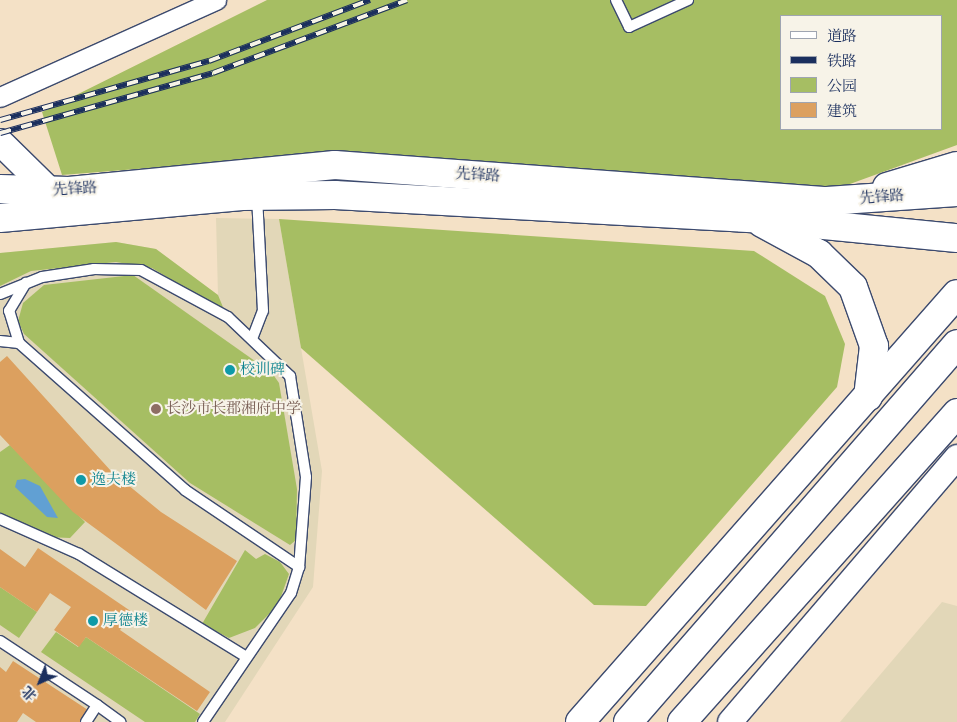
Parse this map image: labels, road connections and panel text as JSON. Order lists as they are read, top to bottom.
{
  "streets": {
    "main road": ["先锋路"]
  },
  "places": [
    "校训碑",
    "长沙市长郡湘府中学",
    "逸夫楼",
    "厚德楼"
  ],
  "legend": [
    "道路",
    "铁路",
    "公园",
    "建筑"
  ],
  "north": "bottom left"
}
